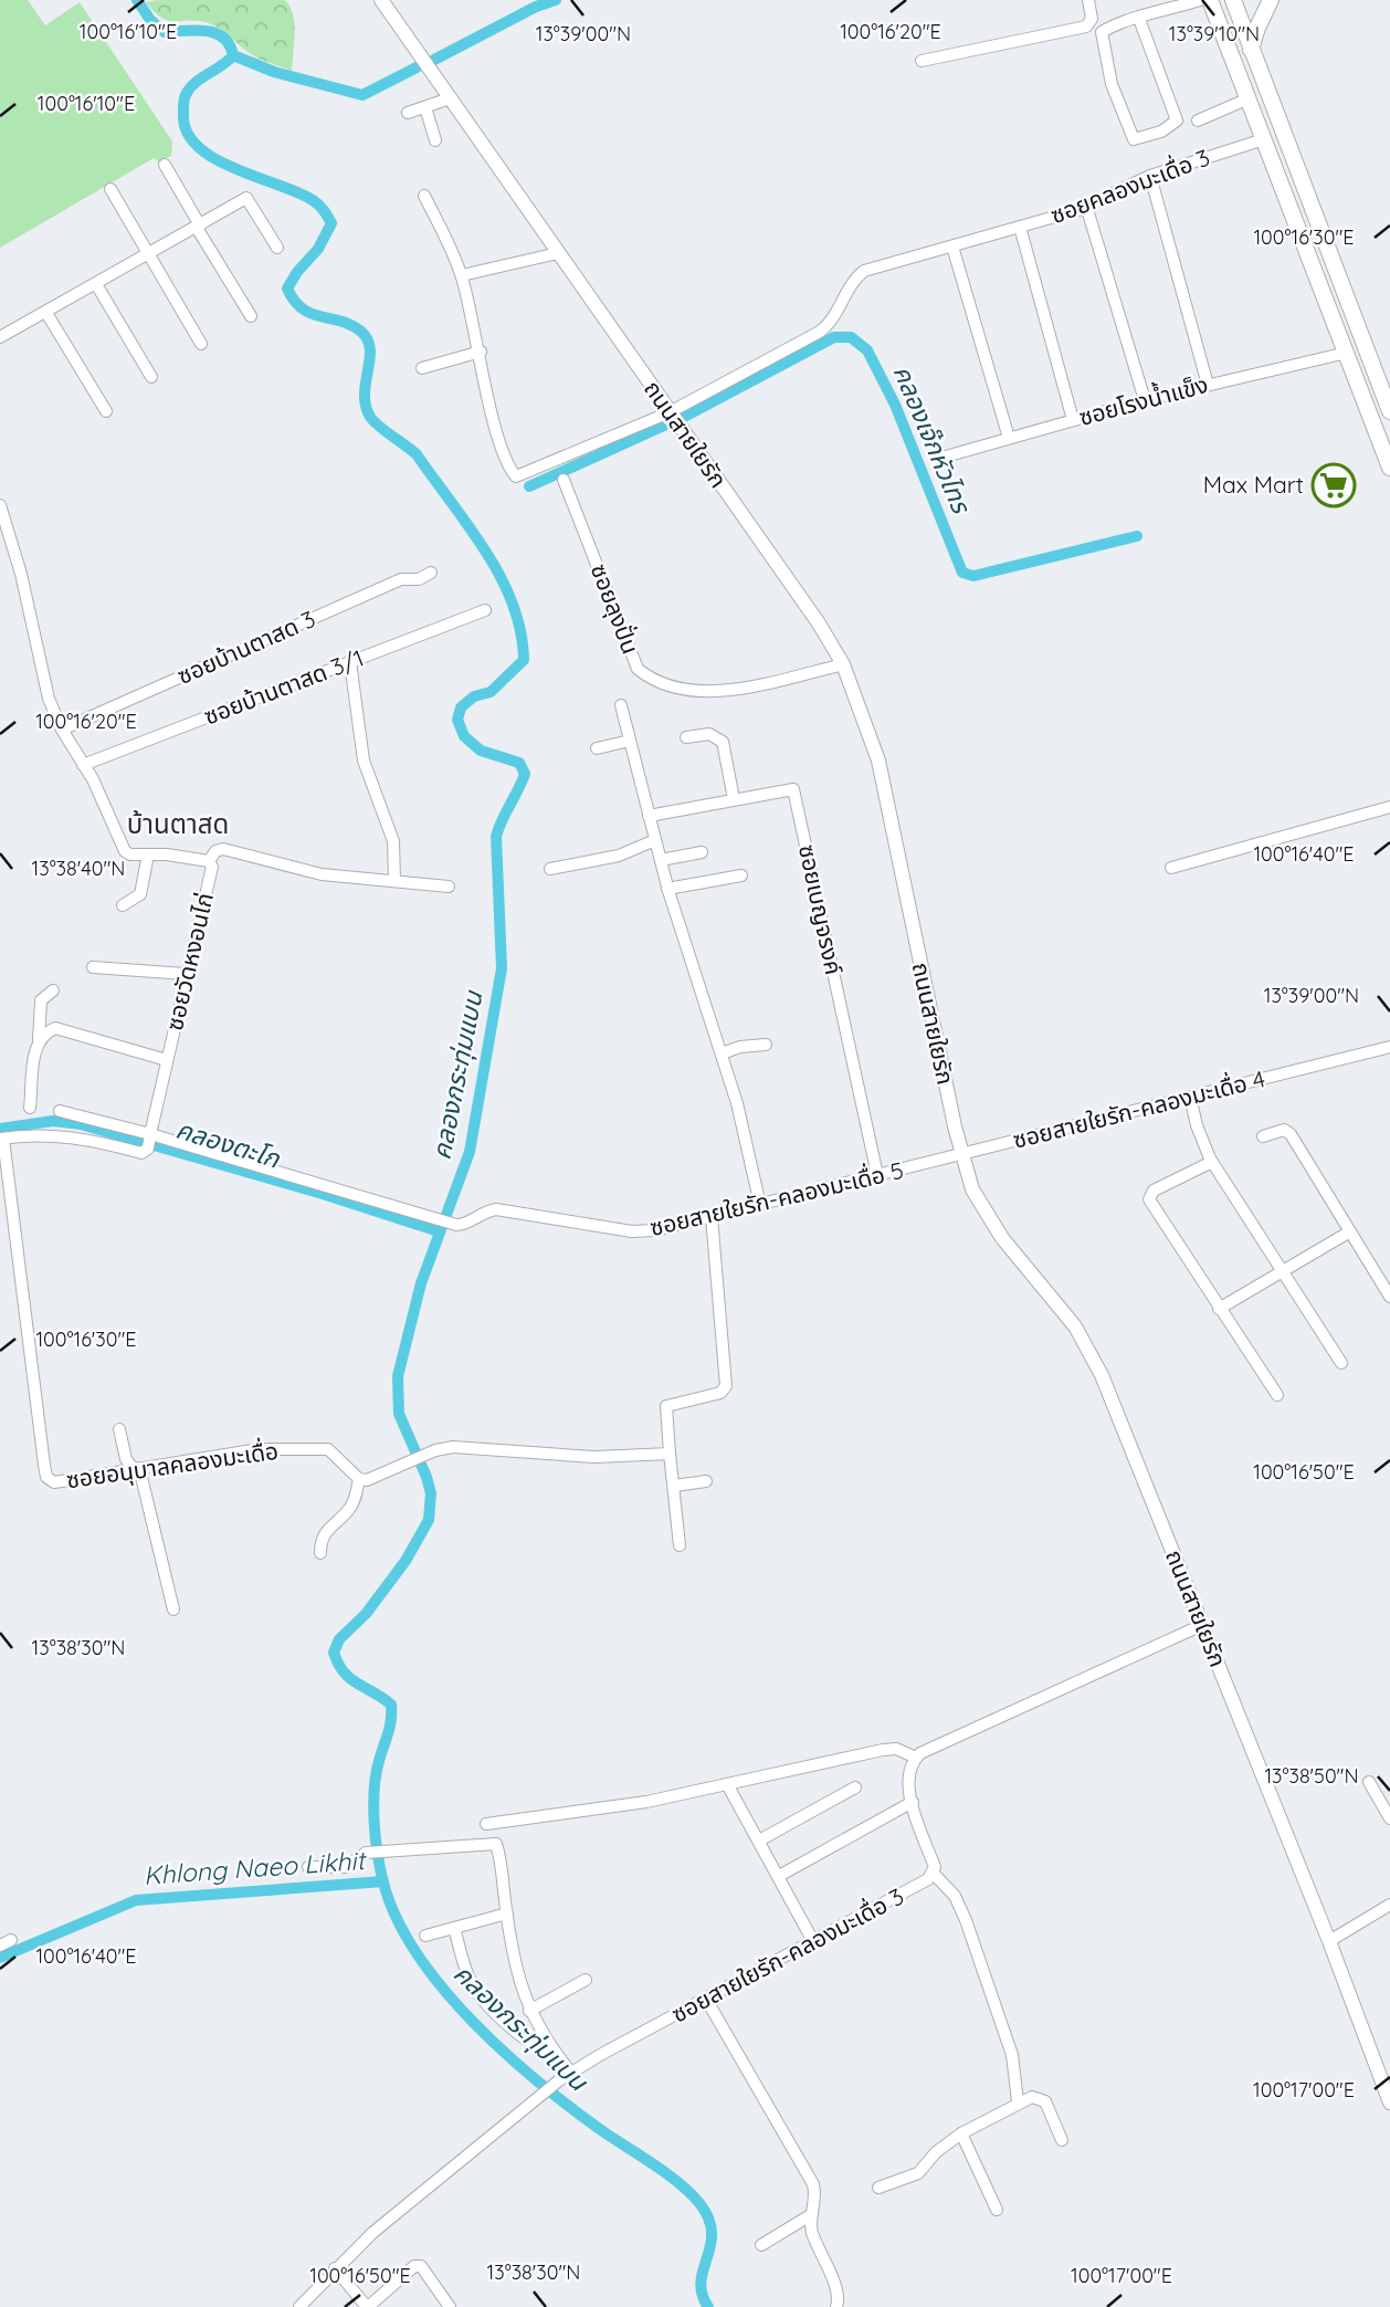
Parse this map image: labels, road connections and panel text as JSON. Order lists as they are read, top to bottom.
{
  "streets": {
    "street": [
      "ซอยคลองมะเดื่อ 3",
      "ซอยโรงน้ำแข็ง",
      "ถนนสายใยรัก",
      "ซอยลุงปั่น",
      "ซอยบ้านตาสด 3",
      "ซอยบ้านตาสด 3/1",
      "ซอยเบญจรงค์",
      "ซอยวัดหงอนไก่",
      "ซอยสายใยรัก-คลองมะเดื่อ 4",
      "ซอยสายใยรัก-คลองมะเดื่อ 5",
      "ซอยอนุบาลคลองมะเดื่อ",
      "ซอยสายใยรัก-คลองมะเดื่อ 3"
    ]
  },
  "crossings": [
    ["ซอยคลองมะเดื่อ 3", "ถนนสายใยรัก"],
    ["ถนนสายใยรัก", "ซอยลุงปั่น"],
    ["ถนนสายใยรัก", "ซอยสายใยรัก-คลองมะเดื่อ 4"],
    ["ถนนสายใยรัก", "ซอยสายใยรัก-คลองมะเดื่อ 5"],
    ["ซอยบ้านตาสด 3", "ซอยวัดหงอนไก่"],
    ["ซอยบ้านตาสด 3/1", "ซอยวัดหงอนไก่"],
    ["ซอยเบญจรงค์", "ซอยสายใยรัก-คลองมะเดื่อ 5"],
    ["ซอยวัดหงอนไก่", "ซอยสายใยรัก-คลองมะเดื่อ 5"],
    ["ซอยสายใยรัก-คลองมะเดื่อ 4", "ซอยสายใยรัก-คลองมะเดื่อ 5"]
  ],
  "districts": ["บ้านตาสด"],
  "water": [
    "คลองเจ๊กหัวไทร",
    "คลองกระทุ่มแบน",
    "คลองตะโก",
    "Khlong Naeo Likhit"
  ],
  "places": {
    "supermarket": ["Max Mart"]
  },
  "coordinates": [
    "100°16'10\"E",
    "100°16'20\"E",
    "13°39'00\"N",
    "13°39'10\"N",
    "100°16'30\"E",
    "100°16'40\"E",
    "13°38'40\"N",
    "100°16'50\"E",
    "13°38'30\"N",
    "13°38'50\"N",
    "100°17'00\"E"
  ]
}
